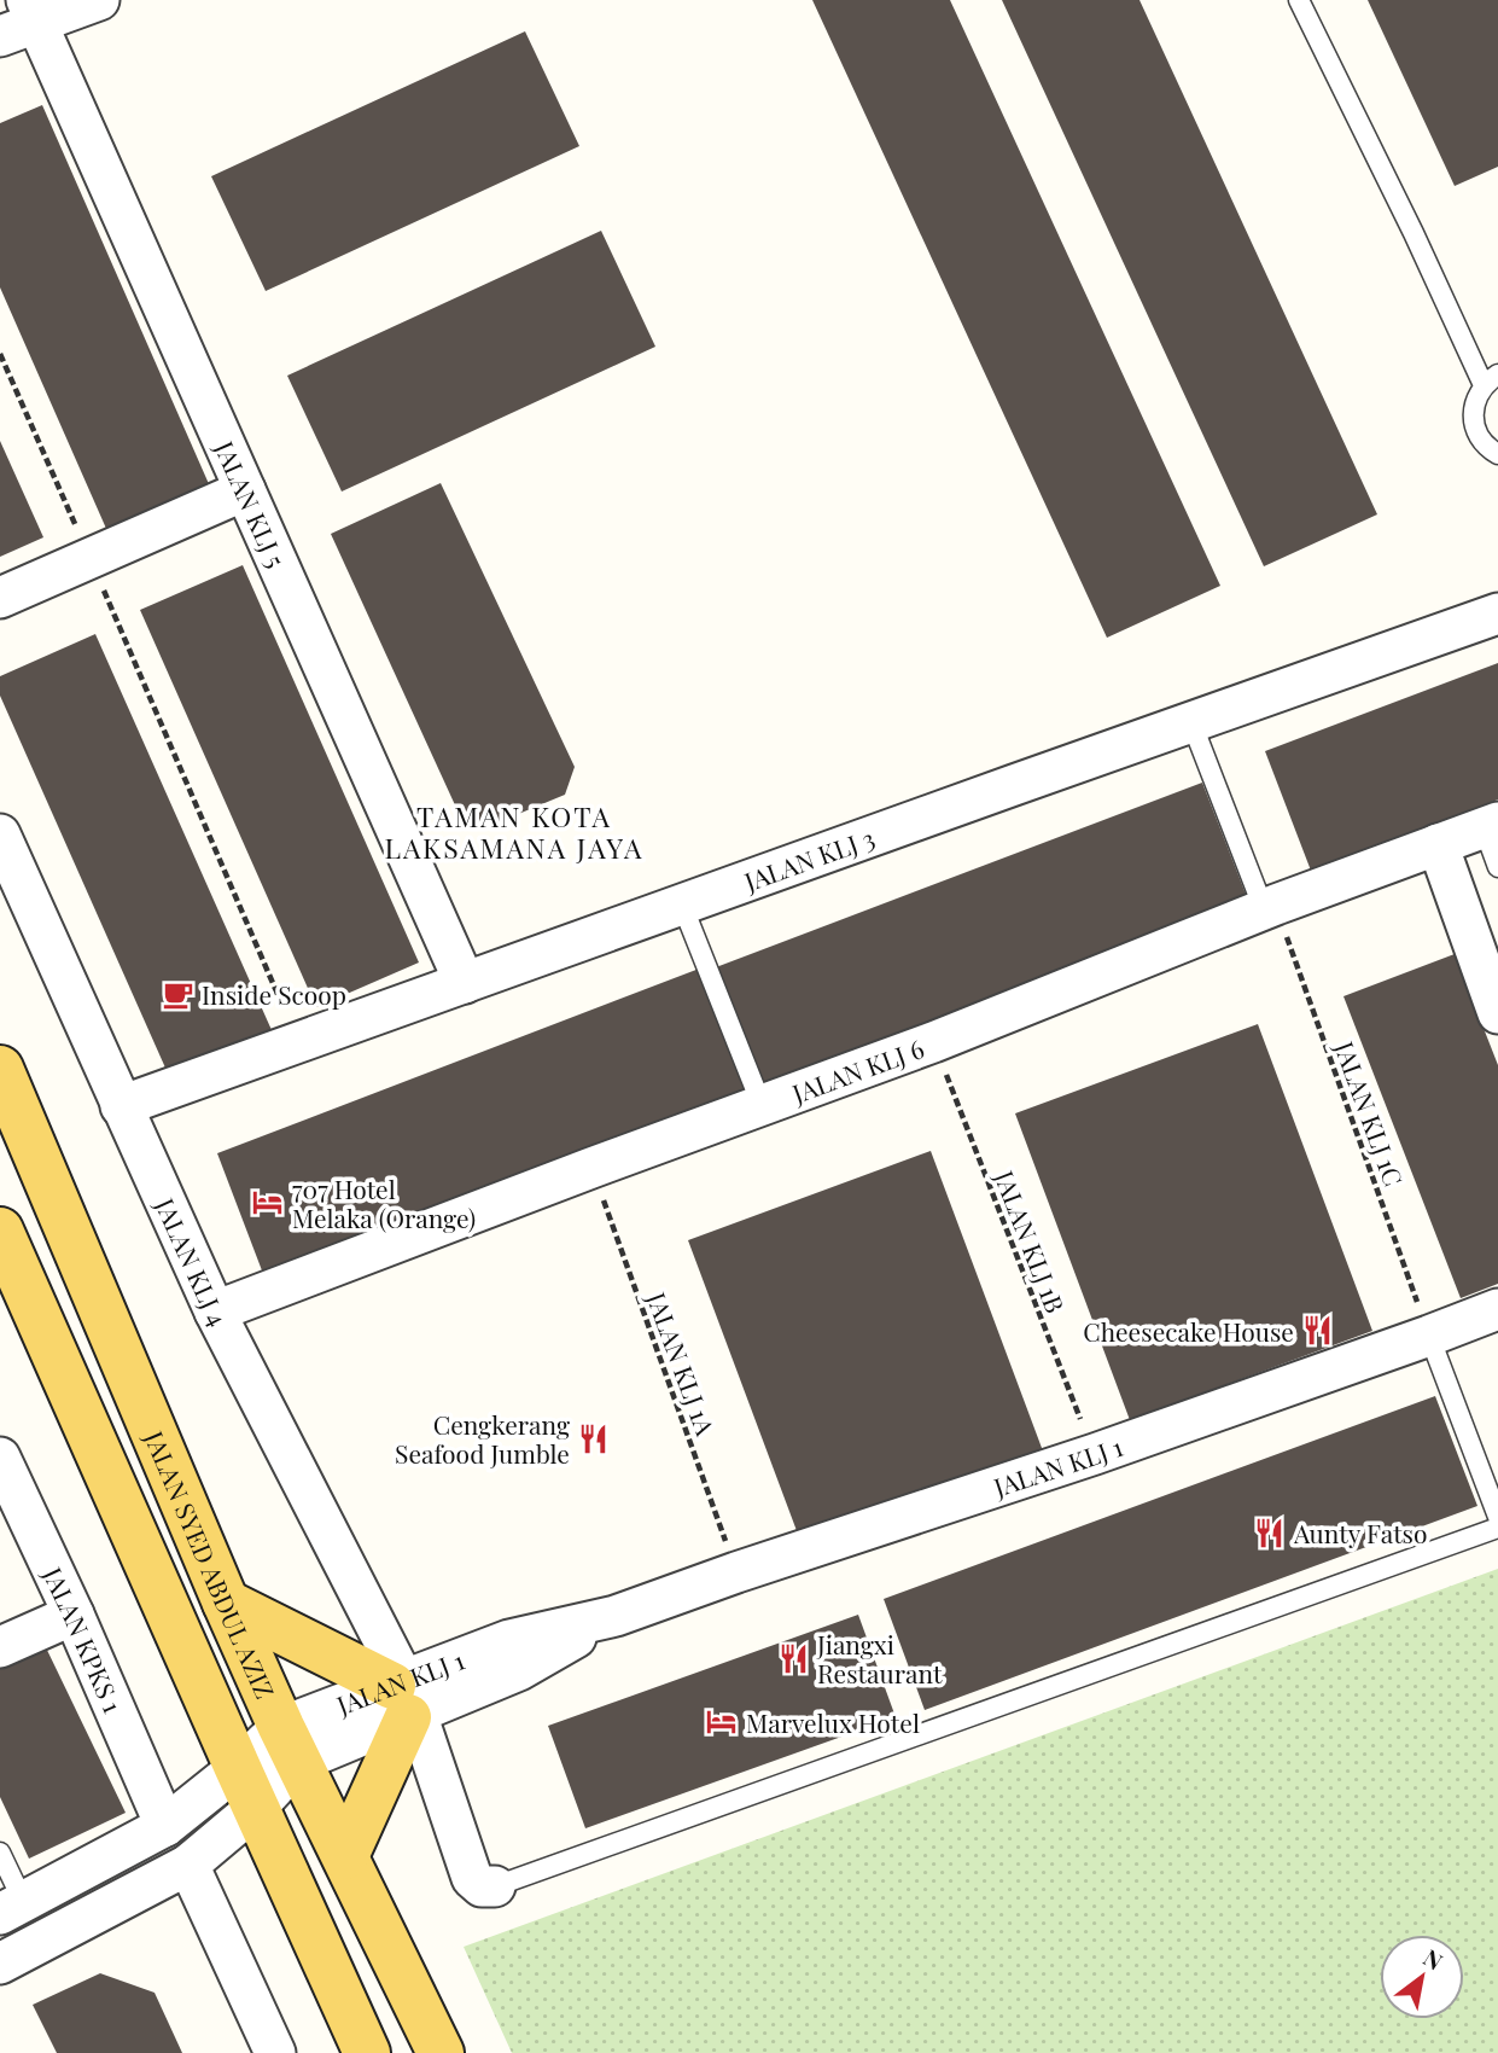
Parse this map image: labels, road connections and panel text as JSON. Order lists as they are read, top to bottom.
{
  "streets": {
    "main road": ["JALAN SYED ABDUL AZIZ"],
    "street": [
      "JALAN KLJ 5",
      "JALAN KLJ 3",
      "JALAN KLJ 6",
      "JALAN KLJ 4",
      "JALAN KLJ 1",
      "JALAN KPKS 1"
    ],
    "path": ["JALAN KLJ 1C", "JALAN KLJ 1B", "JALAN KLJ 1A"]
  },
  "crossings": [
    ["JALAN KLJ 5", "JALAN KLJ 3"],
    ["JALAN KLJ 3", "JALAN KLJ 4"],
    ["JALAN KLJ 6", "JALAN KLJ 1C"],
    ["JALAN KLJ 6", "JALAN KLJ 1B"],
    ["JALAN KLJ 6", "JALAN KLJ 4"],
    ["JALAN KLJ 6", "JALAN KLJ 1A"],
    ["JALAN KLJ 1C", "JALAN KLJ 1"],
    ["JALAN KLJ 1B", "JALAN KLJ 1"],
    ["JALAN KLJ 4", "JALAN KLJ 1"],
    ["JALAN KLJ 1A", "JALAN KLJ 1"],
    ["JALAN KLJ 1", "JALAN SYED ABDUL AZIZ"]
  ],
  "districts": ["TAMAN KOTA LAKSAMANA JAYA"],
  "places": {
    "cafe": ["Inside Scoop"],
    "hotel": ["707 Hotel Melaka (Orange)", "Marvelux Hotel"],
    "restaurant": [
      "Cheesecake House",
      "Cengkerang Seafood Jumble",
      "Aunty Fatso",
      "Jiangxi Restaurant"
    ]
  },
  "north": "top right"
}
